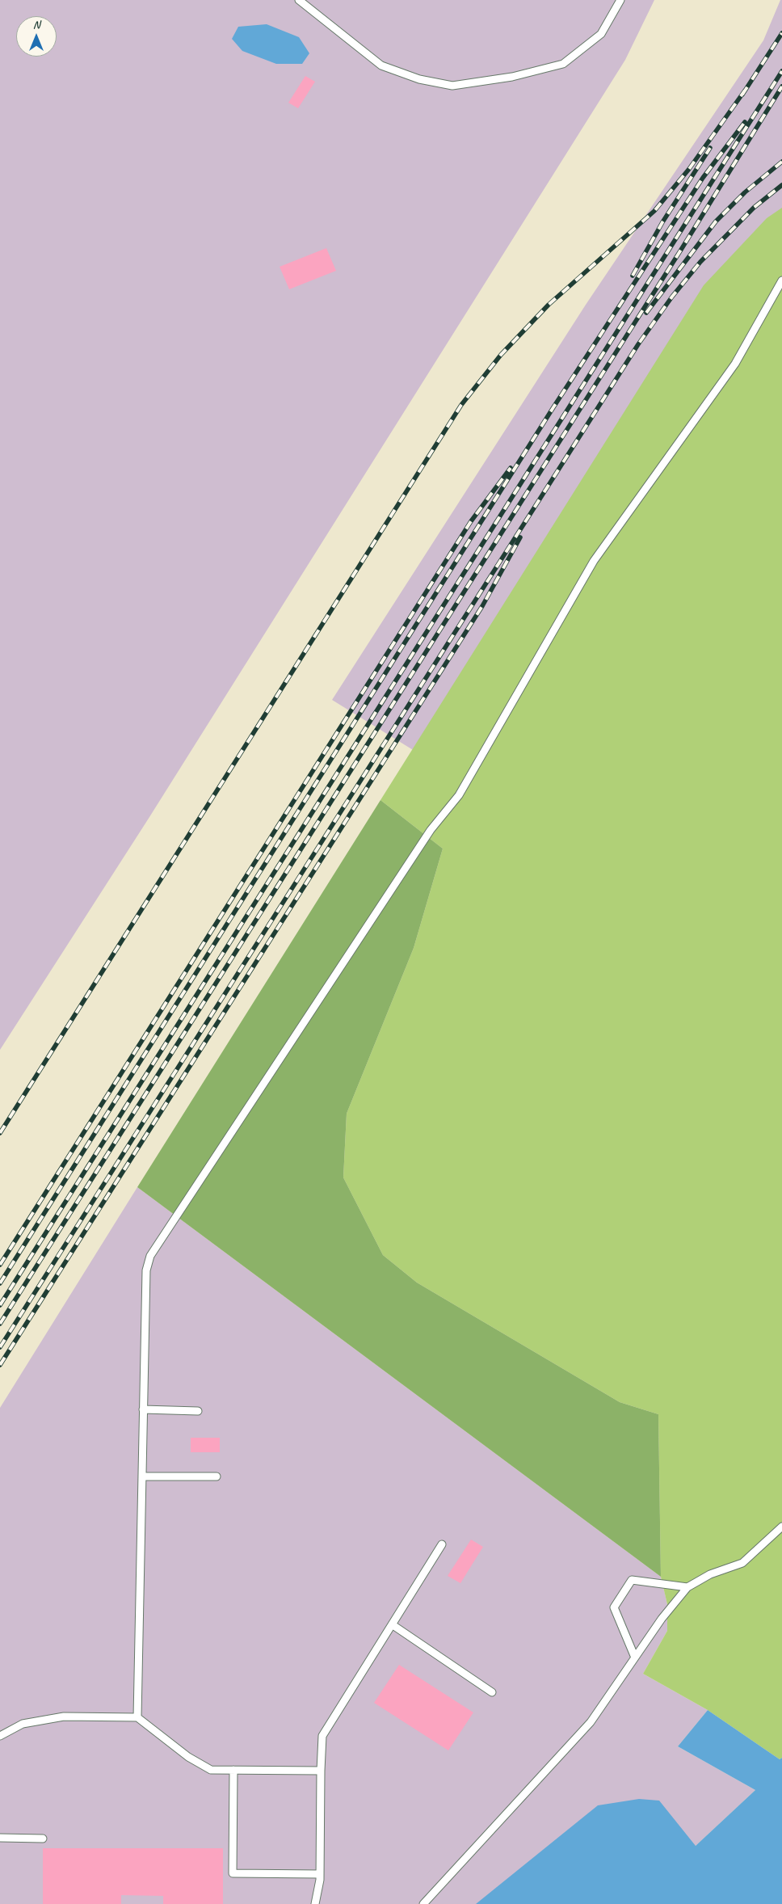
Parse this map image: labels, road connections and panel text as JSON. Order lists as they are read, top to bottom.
{
  "north": "top"
}
